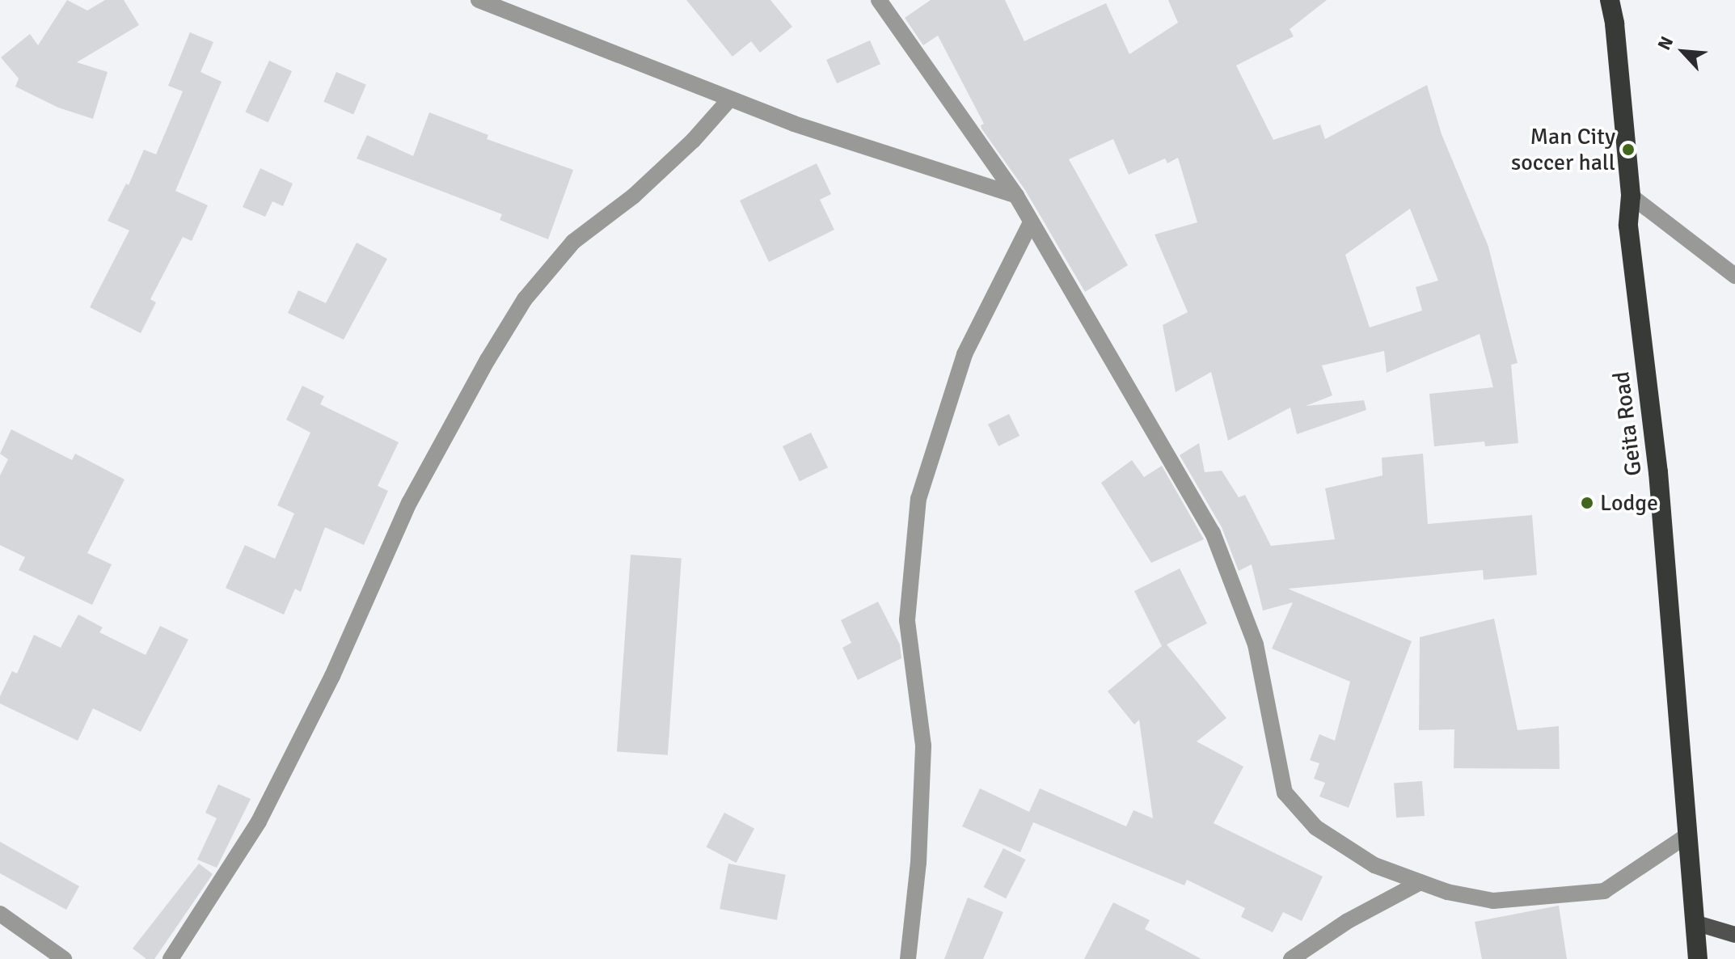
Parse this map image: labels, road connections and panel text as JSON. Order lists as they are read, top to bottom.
{
  "streets": {
    "highway": ["Geita Road"]
  },
  "places": ["Man City soccer hall", "Lodge"],
  "north": "top left"
}
